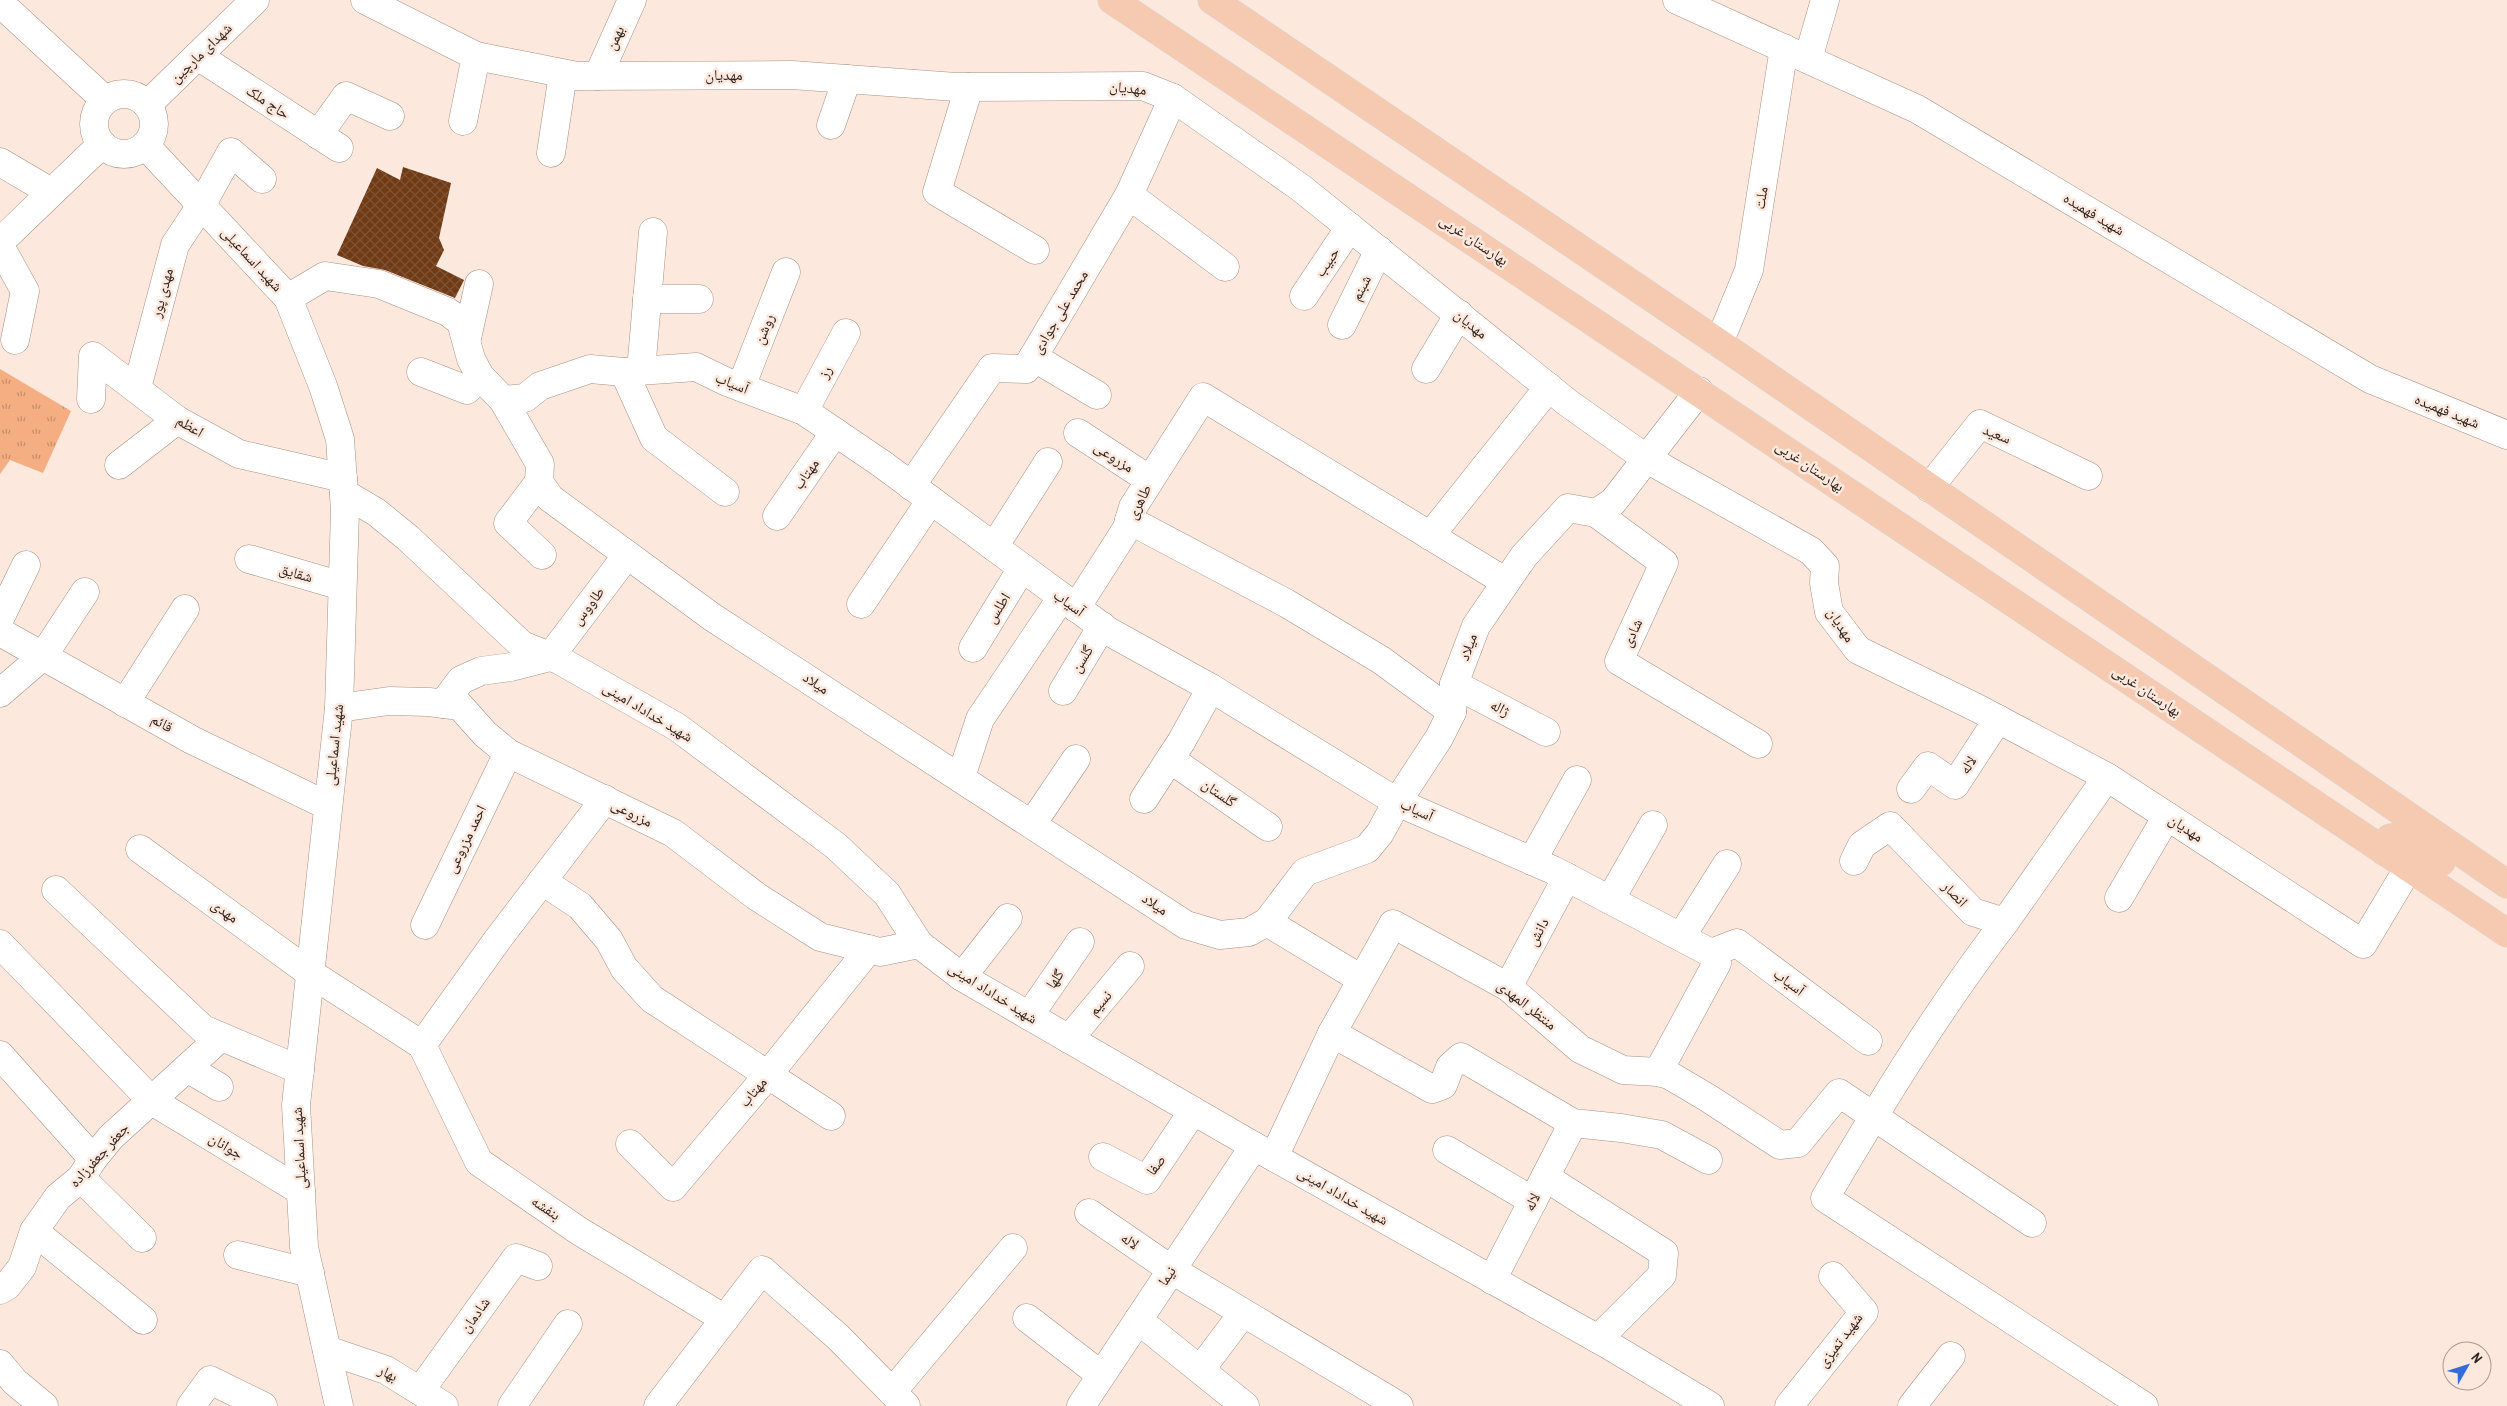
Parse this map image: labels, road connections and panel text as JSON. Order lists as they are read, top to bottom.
{
  "streets": {
    "main road": ["بهارستان غربی"],
    "street": [
      "بهمن",
      "شهدای مارچین",
      "مهدیان",
      "حاج ملک",
      "ملت",
      "شهید فهمیده",
      "شهید اسماعیلی",
      "حبیب",
      "شبنم",
      "مهدی پور",
      "محمد علی جوادی",
      "روشن",
      "رز",
      "آسیاب",
      "اعظم",
      "سعید",
      "مزروعی",
      "مهتاب",
      "طاهری",
      "شقایق",
      "طاووس",
      "اطلس",
      "شادی",
      "میلاد",
      "گلسن",
      "ژاله",
      "شهید خداداد امینی",
      "قائم",
      "لاله",
      "گلستان",
      "احمد مزروعی",
      "انصار",
      "مهدی",
      "دانش",
      "گلها",
      "نسیم",
      "منتظر المهدی",
      "جوانان",
      "جعفر جعفرزاده",
      "صفا",
      "بنفشه",
      "نیما",
      "شادمان",
      "شهید تمیزی",
      "بهار"
    ]
  },
  "crossings": [
    ["بهمن", "مهدیان"],
    ["شهدای مارچین", "حاج ملک"],
    ["شهدای مارچین", "شهید اسماعیلی"],
    ["مهدیان", "بهارستان غربی"],
    ["مهدیان", "حبیب"],
    ["مهدیان", "شبنم"],
    ["مهدیان", "محمد علی جوادی"],
    ["مهدیان", "لاله"],
    ["ملت", "شهید فهمیده"],
    ["شهید اسماعیلی", "مهدی پور"],
    ["شهید اسماعیلی", "اعظم"],
    ["شهید اسماعیلی", "مزروعی"],
    ["شهید اسماعیلی", "شقایق"],
    ["شهید اسماعیلی", "شهید خداداد امینی"],
    ["شهید اسماعیلی", "قائم"],
    ["شهید اسماعیلی", "مهدی"],
    ["شهید اسماعیلی", "جوانان"],
    ["شهید اسماعیلی", "بهار"],
    ["مهدی پور", "اعظم"],
    ["محمد علی جوادی", "آسیاب"],
    ["روشن", "آسیاب"],
    ["رز", "آسیاب"],
    ["آسیاب", "مهتاب"],
    ["آسیاب", "طاهری"],
    ["آسیاب", "اطلس"],
    ["آسیاب", "میلاد"],
    ["آسیاب", "گلسن"],
    ["آسیاب", "دانش"],
    ["اعظم", "شهید خداداد امینی"],
    ["مزروعی", "مهتاب"],
    ["مزروعی", "طاهری"],
    ["مزروعی", "شهید خداداد امینی"],
    ["مزروعی", "احمد مزروعی"],
    ["طاهری", "میلاد"],
    ["طاووس", "میلاد"],
    ["طاووس", "شهید خداداد امینی"],
    ["شادی", "میلاد"],
    ["میلاد", "ژاله"],
    ["شهید خداداد امینی", "لاله"],
    ["شهید خداداد امینی", "گلها"],
    ["شهید خداداد امینی", "نسیم"],
    ["شهید خداداد امینی", "منتظر المهدی"],
    ["شهید خداداد امینی", "صفا"],
    ["شهید خداداد امینی", "نیما"],
    ["لاله", "نیما"],
    ["مهدی", "بنفشه"],
    ["دانش", "منتظر المهدی"],
    ["منتظر المهدی", "نیما"],
    ["جوانان", "جعفر جعفرزاده"],
    ["شادمان", "بهار"]
  ],
  "north": "top right"
}
